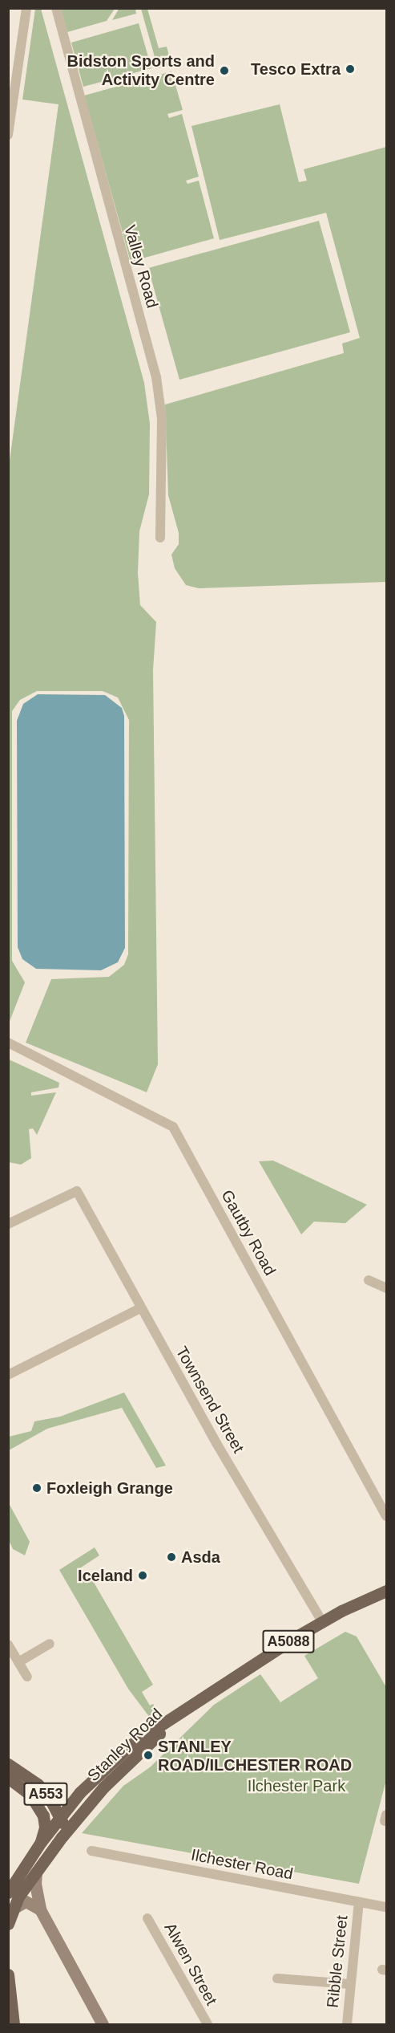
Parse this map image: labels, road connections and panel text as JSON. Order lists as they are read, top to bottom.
{
  "streets": {
    "main road": ["A5088", "Stanley Road", "A553"],
    "street": [
      "Valley Road",
      "Gautby Road",
      "Townsend Street",
      "Ilchester Road",
      "Ribble Street",
      "Alwen Street"
    ]
  },
  "crossings": [
    ["Townsend Street", "Stanley Road"],
    ["Stanley Road", "A553"],
    ["Ilchester Road", "Ribble Street"]
  ],
  "parks": ["Ilchester Park"],
  "places": [
    "Tesco Extra",
    "Bidston Sports and Activity Centre",
    "Foxleigh Grange",
    "Asda",
    "Iceland",
    "STANLEY ROAD/ILCHESTER ROAD"
  ]
}
